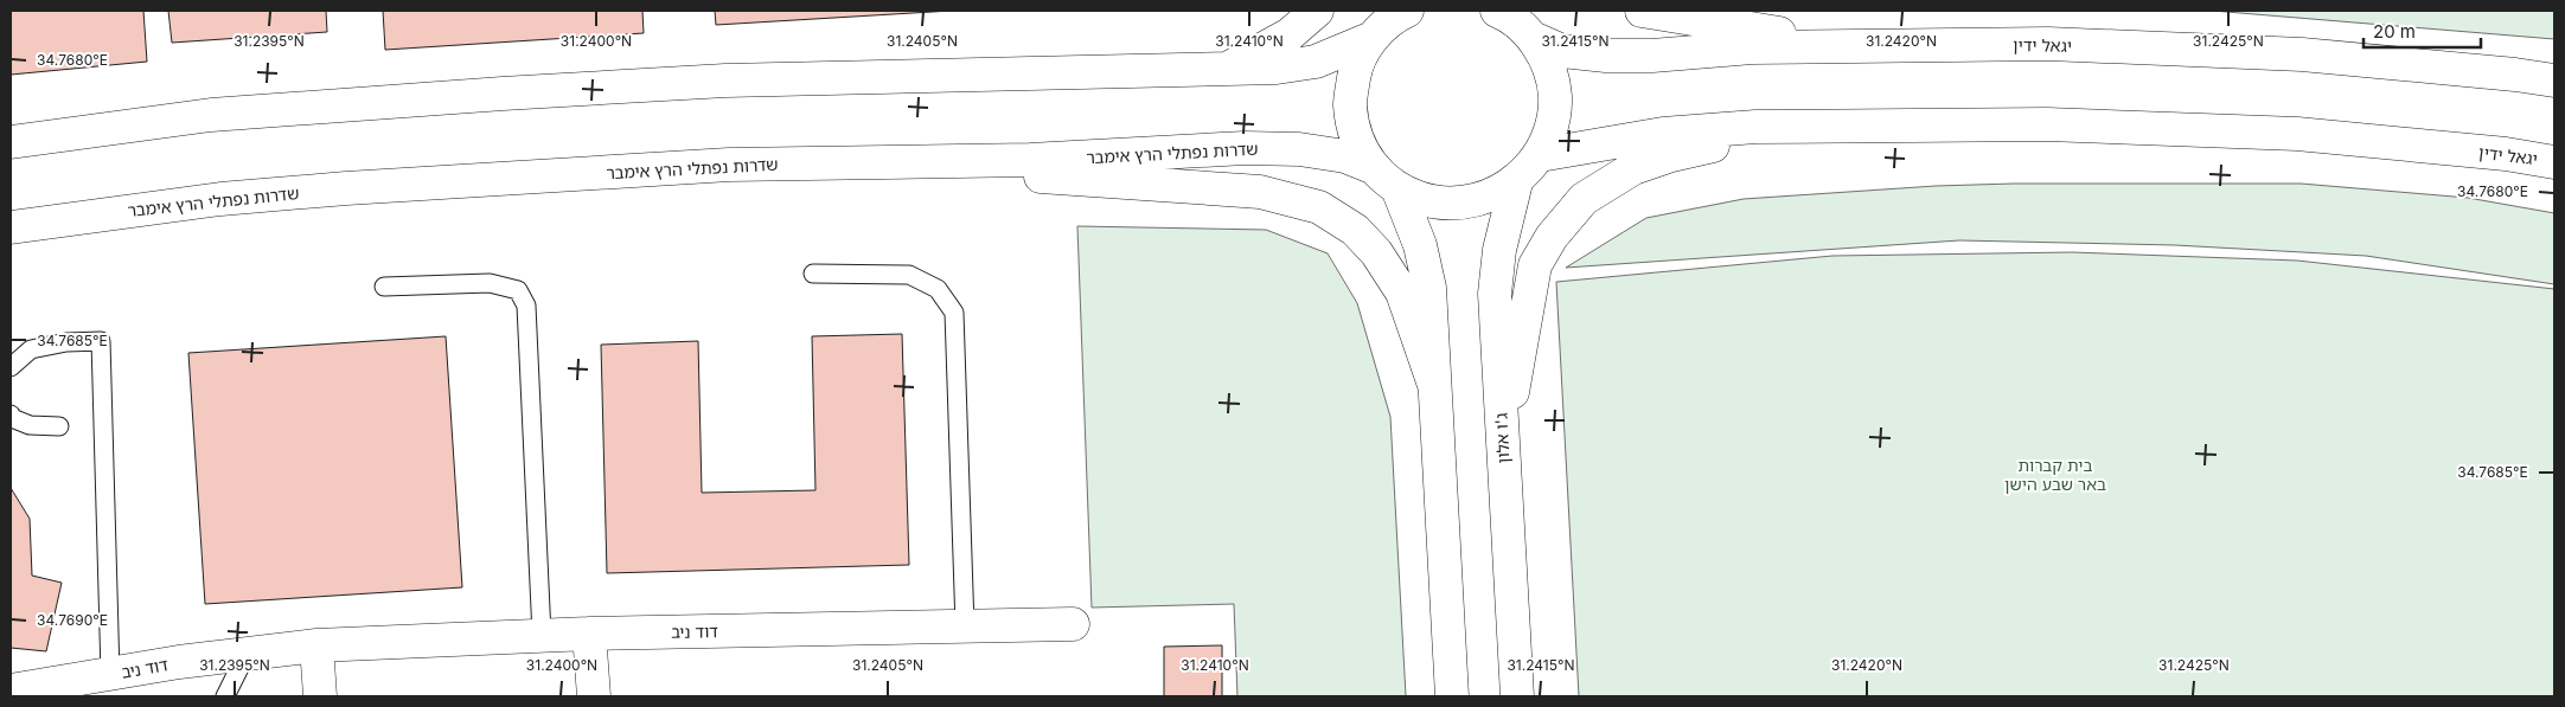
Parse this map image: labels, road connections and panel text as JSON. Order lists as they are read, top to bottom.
{
  "streets": {
    "main road": [
      "יגאל ידין",
      "שדרות נפתלי הרץ אימבר",
      "ג'ו אלון",
      "דוד ניב"
    ]
  },
  "crossings": [
    ["שדרות נפתלי הרץ אימבר", "ג'ו אלון"]
  ],
  "parks": ["בית קברות באר שבע הישן"],
  "scale_bar": "20 m",
  "coordinates": [
    "31.2395°N",
    "31.2400°N",
    "31.2405°N",
    "31.2410°N",
    "31.2415°N",
    "31.2420°N",
    "31.2425°N",
    "34.7680°E",
    "34.7685°E",
    "34.7690°E"
  ]
}
